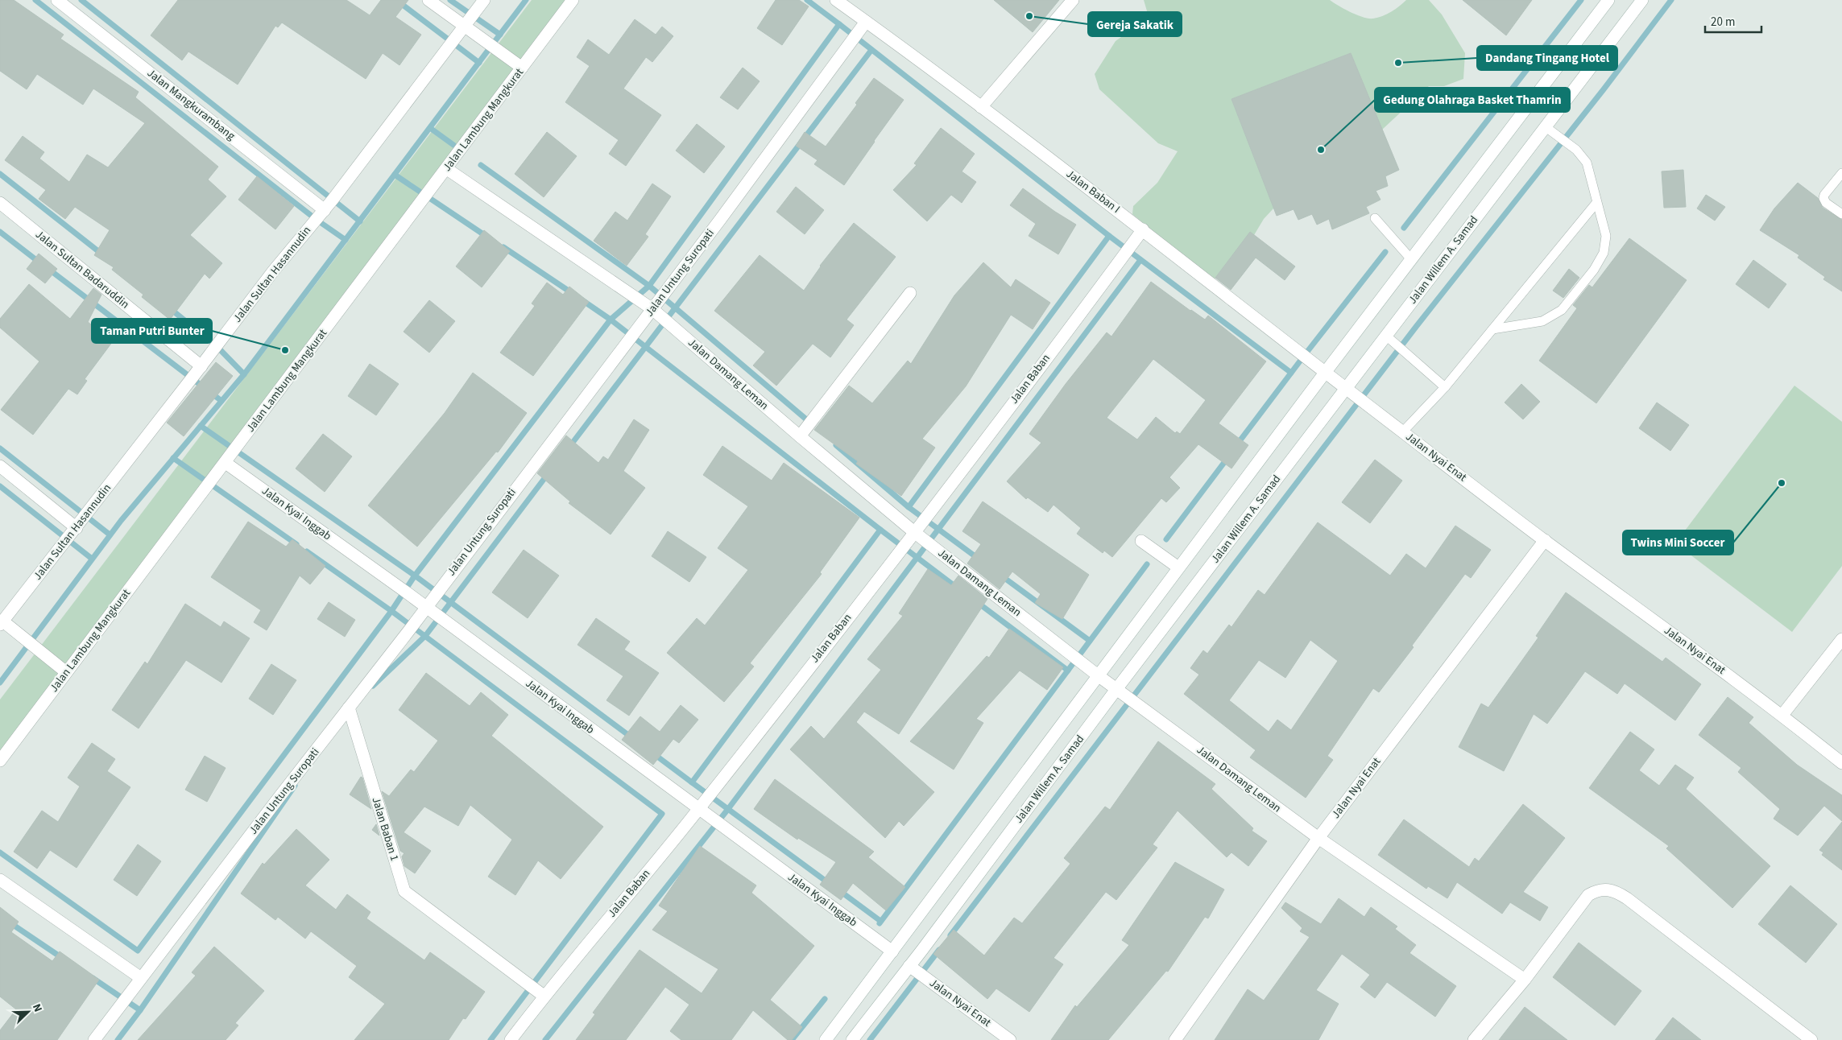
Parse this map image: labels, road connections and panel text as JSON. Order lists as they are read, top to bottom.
{
  "streets": {
    "street": [
      "Jalan Mangkurambang",
      "Jalan Lambung Mangkurat",
      "Jalan Baban I",
      "Jalan Willem A. Samad",
      "Jalan Sultan Badaruddin",
      "Jalan Untung Suropati",
      "Jalan Sultan Hasannudin",
      "Jalan Damang Leman",
      "Jalan Baban",
      "Jalan Nyai Enat",
      "Jalan Kyai Inggab",
      "Jalan Baban 1"
    ]
  },
  "crossings": [
    ["Jalan Mangkurambang", "Jalan Sultan Hasannudin"],
    ["Jalan Lambung Mangkurat", "Jalan Damang Leman"],
    ["Jalan Lambung Mangkurat", "Jalan Kyai Inggab"],
    ["Jalan Baban I", "Jalan Willem A. Samad"],
    ["Jalan Baban I", "Jalan Untung Suropati"],
    ["Jalan Baban I", "Jalan Baban"],
    ["Jalan Baban I", "Jalan Nyai Enat"],
    ["Jalan Willem A. Samad", "Jalan Damang Leman"],
    ["Jalan Willem A. Samad", "Jalan Nyai Enat"],
    ["Jalan Willem A. Samad", "Jalan Kyai Inggab"],
    ["Jalan Sultan Badaruddin", "Jalan Sultan Hasannudin"],
    ["Jalan Untung Suropati", "Jalan Damang Leman"],
    ["Jalan Untung Suropati", "Jalan Kyai Inggab"],
    ["Jalan Untung Suropati", "Jalan Baban 1"],
    ["Jalan Damang Leman", "Jalan Baban"],
    ["Jalan Damang Leman", "Jalan Nyai Enat"],
    ["Jalan Baban", "Jalan Kyai Inggab"],
    ["Jalan Baban", "Jalan Baban 1"]
  ],
  "places": [
    "Gereja Sakatik",
    "Dandang Tingang Hotel",
    "Gedung Olahraga Basket Thamrin",
    "Taman Putri Bunter",
    "Twins Mini Soccer"
  ],
  "scale_bar": "20 m",
  "north": "top right"
}
